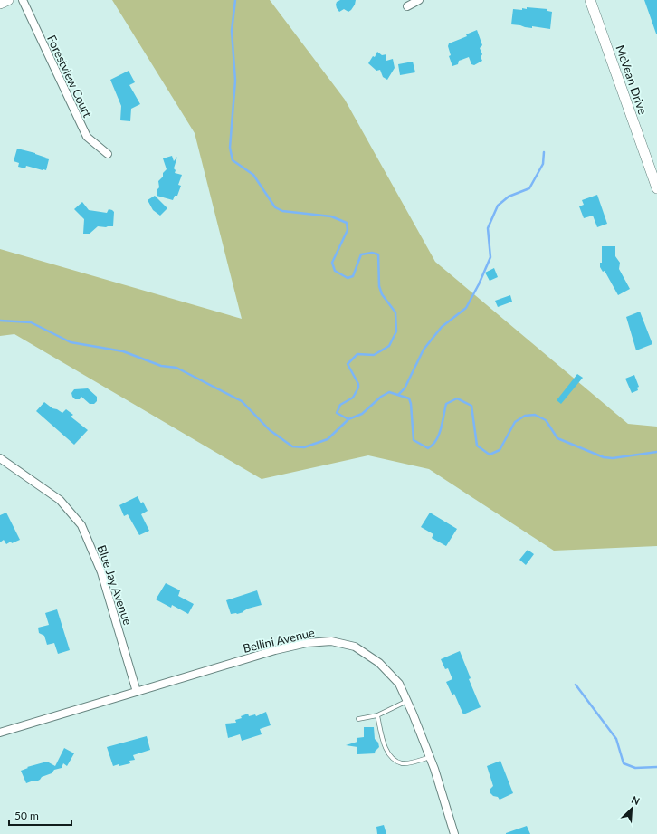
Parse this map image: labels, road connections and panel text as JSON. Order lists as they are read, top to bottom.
{
  "streets": {
    "main road": ["McVean Drive"],
    "street": ["Forestview Court", "Blue Jay Avenue", "Bellini Avenue"]
  },
  "crossings": [
    ["Blue Jay Avenue", "Bellini Avenue"]
  ],
  "scale_bar": "50 m",
  "north": "top right"
}
